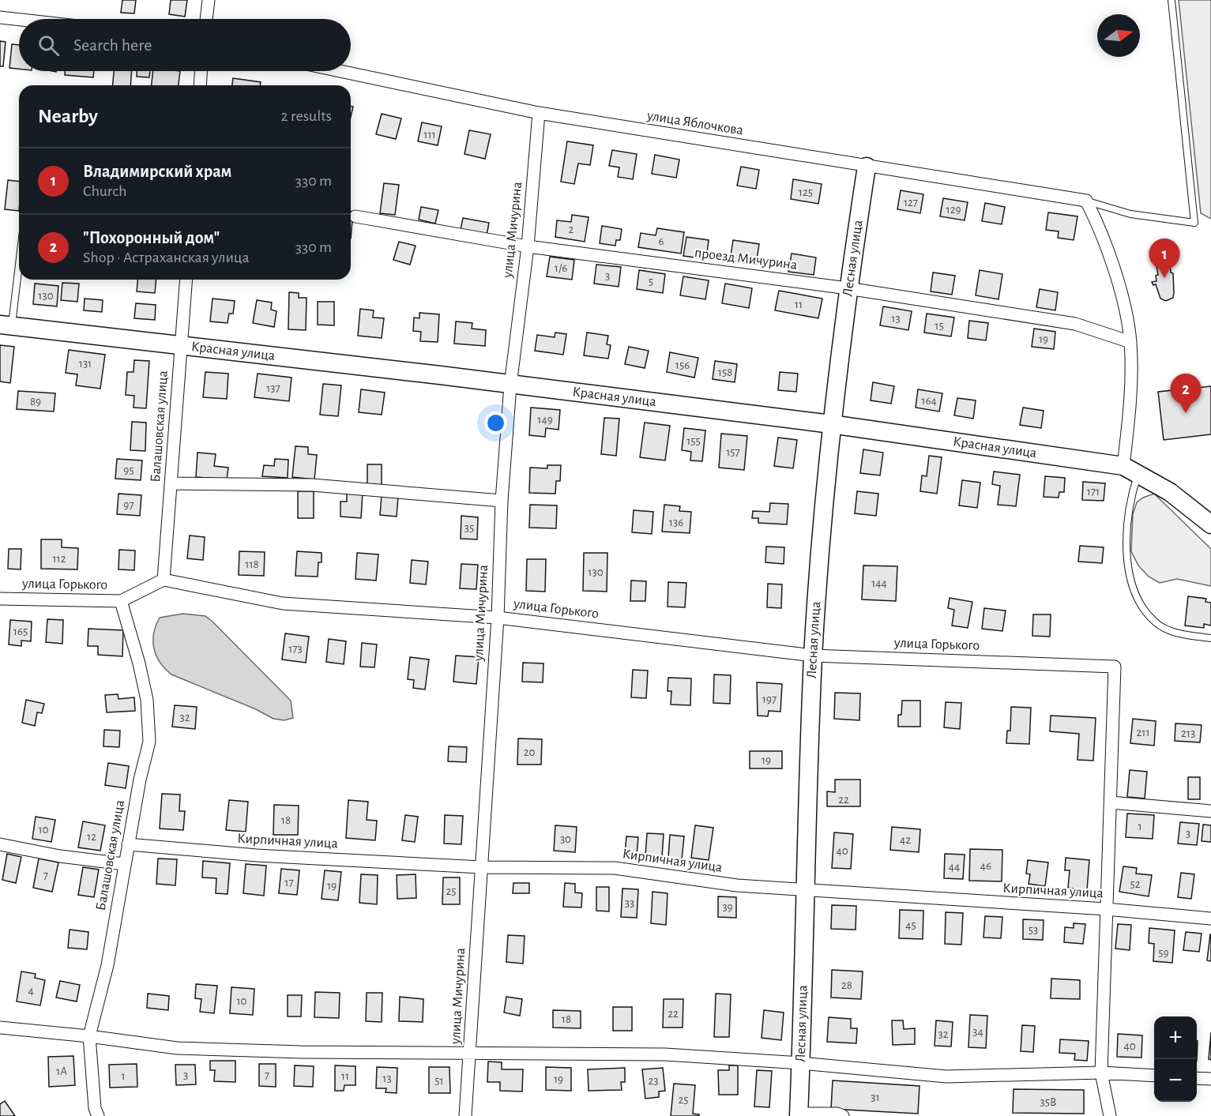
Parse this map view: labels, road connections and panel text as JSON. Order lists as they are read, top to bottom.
{
  "streets": {
    "main road": ["Лесная улица", "Красная улица"],
    "street": [
      "улица Яблочкова",
      "улица Мичурина",
      "проезд Мичурина",
      "Балашовская улица",
      "улица Горького",
      "Кирпичная улица"
    ]
  },
  "crossings": [
    ["улица Яблочкова", "улица Мичурина"],
    ["улица Яблочкова", "Лесная улица"],
    ["улица Мичурина", "проезд Мичурина"],
    ["улица Мичурина", "Красная улица"],
    ["улица Мичурина", "улица Горького"],
    ["улица Мичурина", "Кирпичная улица"],
    ["Лесная улица", "проезд Мичурина"],
    ["Лесная улица", "Красная улица"],
    ["Лесная улица", "улица Горького"],
    ["Лесная улица", "Кирпичная улица"],
    ["Красная улица", "Балашовская улица"],
    ["Балашовская улица", "улица Горького"],
    ["Балашовская улица", "Кирпичная улица"]
  ],
  "house_numbers": [
    "111",
    "125",
    "127",
    "129",
    "2",
    "6",
    "1/6",
    "3",
    "5",
    "130",
    "11",
    "13",
    "15",
    "19",
    "131",
    "156",
    "158",
    "137",
    "164",
    "89",
    "149",
    "155",
    "157",
    "95",
    "171",
    "97",
    "136",
    "35",
    "112",
    "118",
    "130",
    "144",
    "165",
    "173",
    "197",
    "32",
    "211",
    "213",
    "20",
    "19",
    "22",
    "18",
    "1",
    "10",
    "3",
    "12",
    "30",
    "42",
    "40",
    "46",
    "44",
    "7",
    "17",
    "52",
    "19",
    "25",
    "33",
    "39",
    "45",
    "53",
    "59",
    "28",
    "4",
    "10",
    "22",
    "18",
    "34",
    "32",
    "40",
    "1А",
    "3",
    "7",
    "1",
    "11",
    "13",
    "19",
    "51",
    "23",
    "31",
    "25",
    "35В"
  ],
  "north": "right",
  "page": {
    "search": "Search here",
    "heading": ["Nearby", "2 results"],
    "list": [
      {
        "mark": "1",
        "name": "Владимирский храм",
        "note": "Church",
        "value": "330 m"
      },
      {
        "mark": "2",
        "name": "\"Похоронный дом\"",
        "note": "Shop · Астраханская улица",
        "value": "330 m"
      }
    ],
    "pins": ["1", "2"],
    "map_buttons": ["+", "−"]
  }
}
